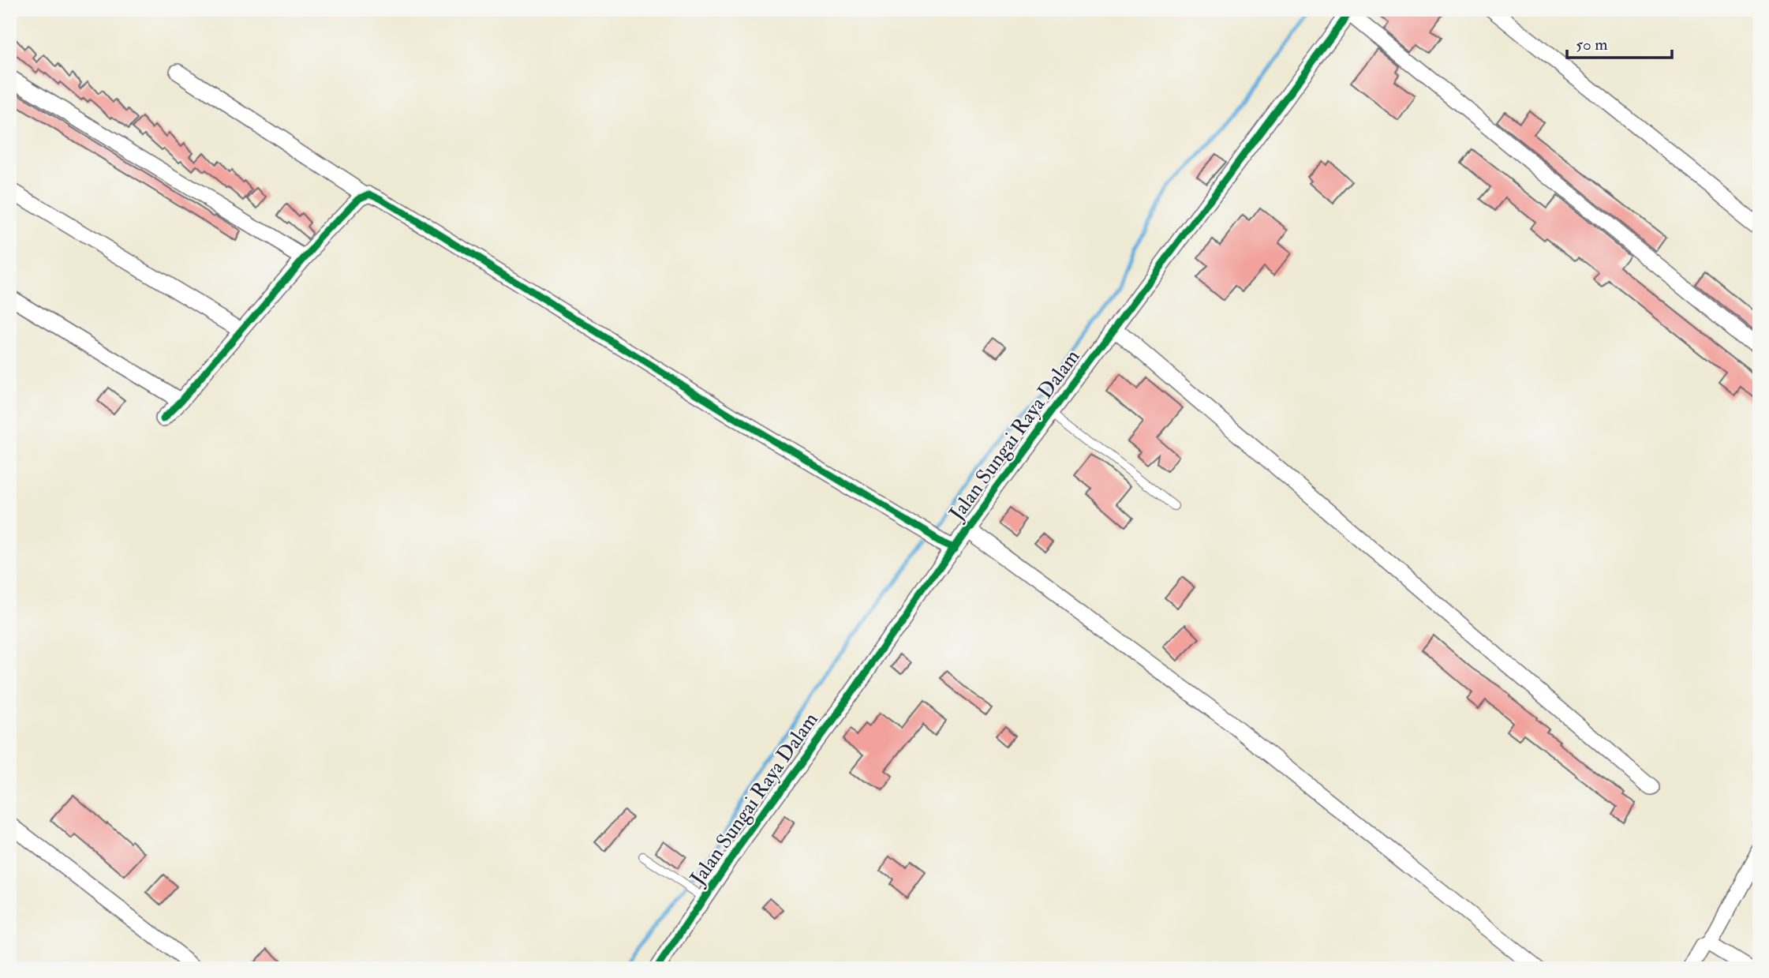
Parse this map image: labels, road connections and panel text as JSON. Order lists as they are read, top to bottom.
{
  "streets": {
    "street": ["Jalan Sungai Raya Dalam"]
  },
  "scale_bar": "50 m"
}
